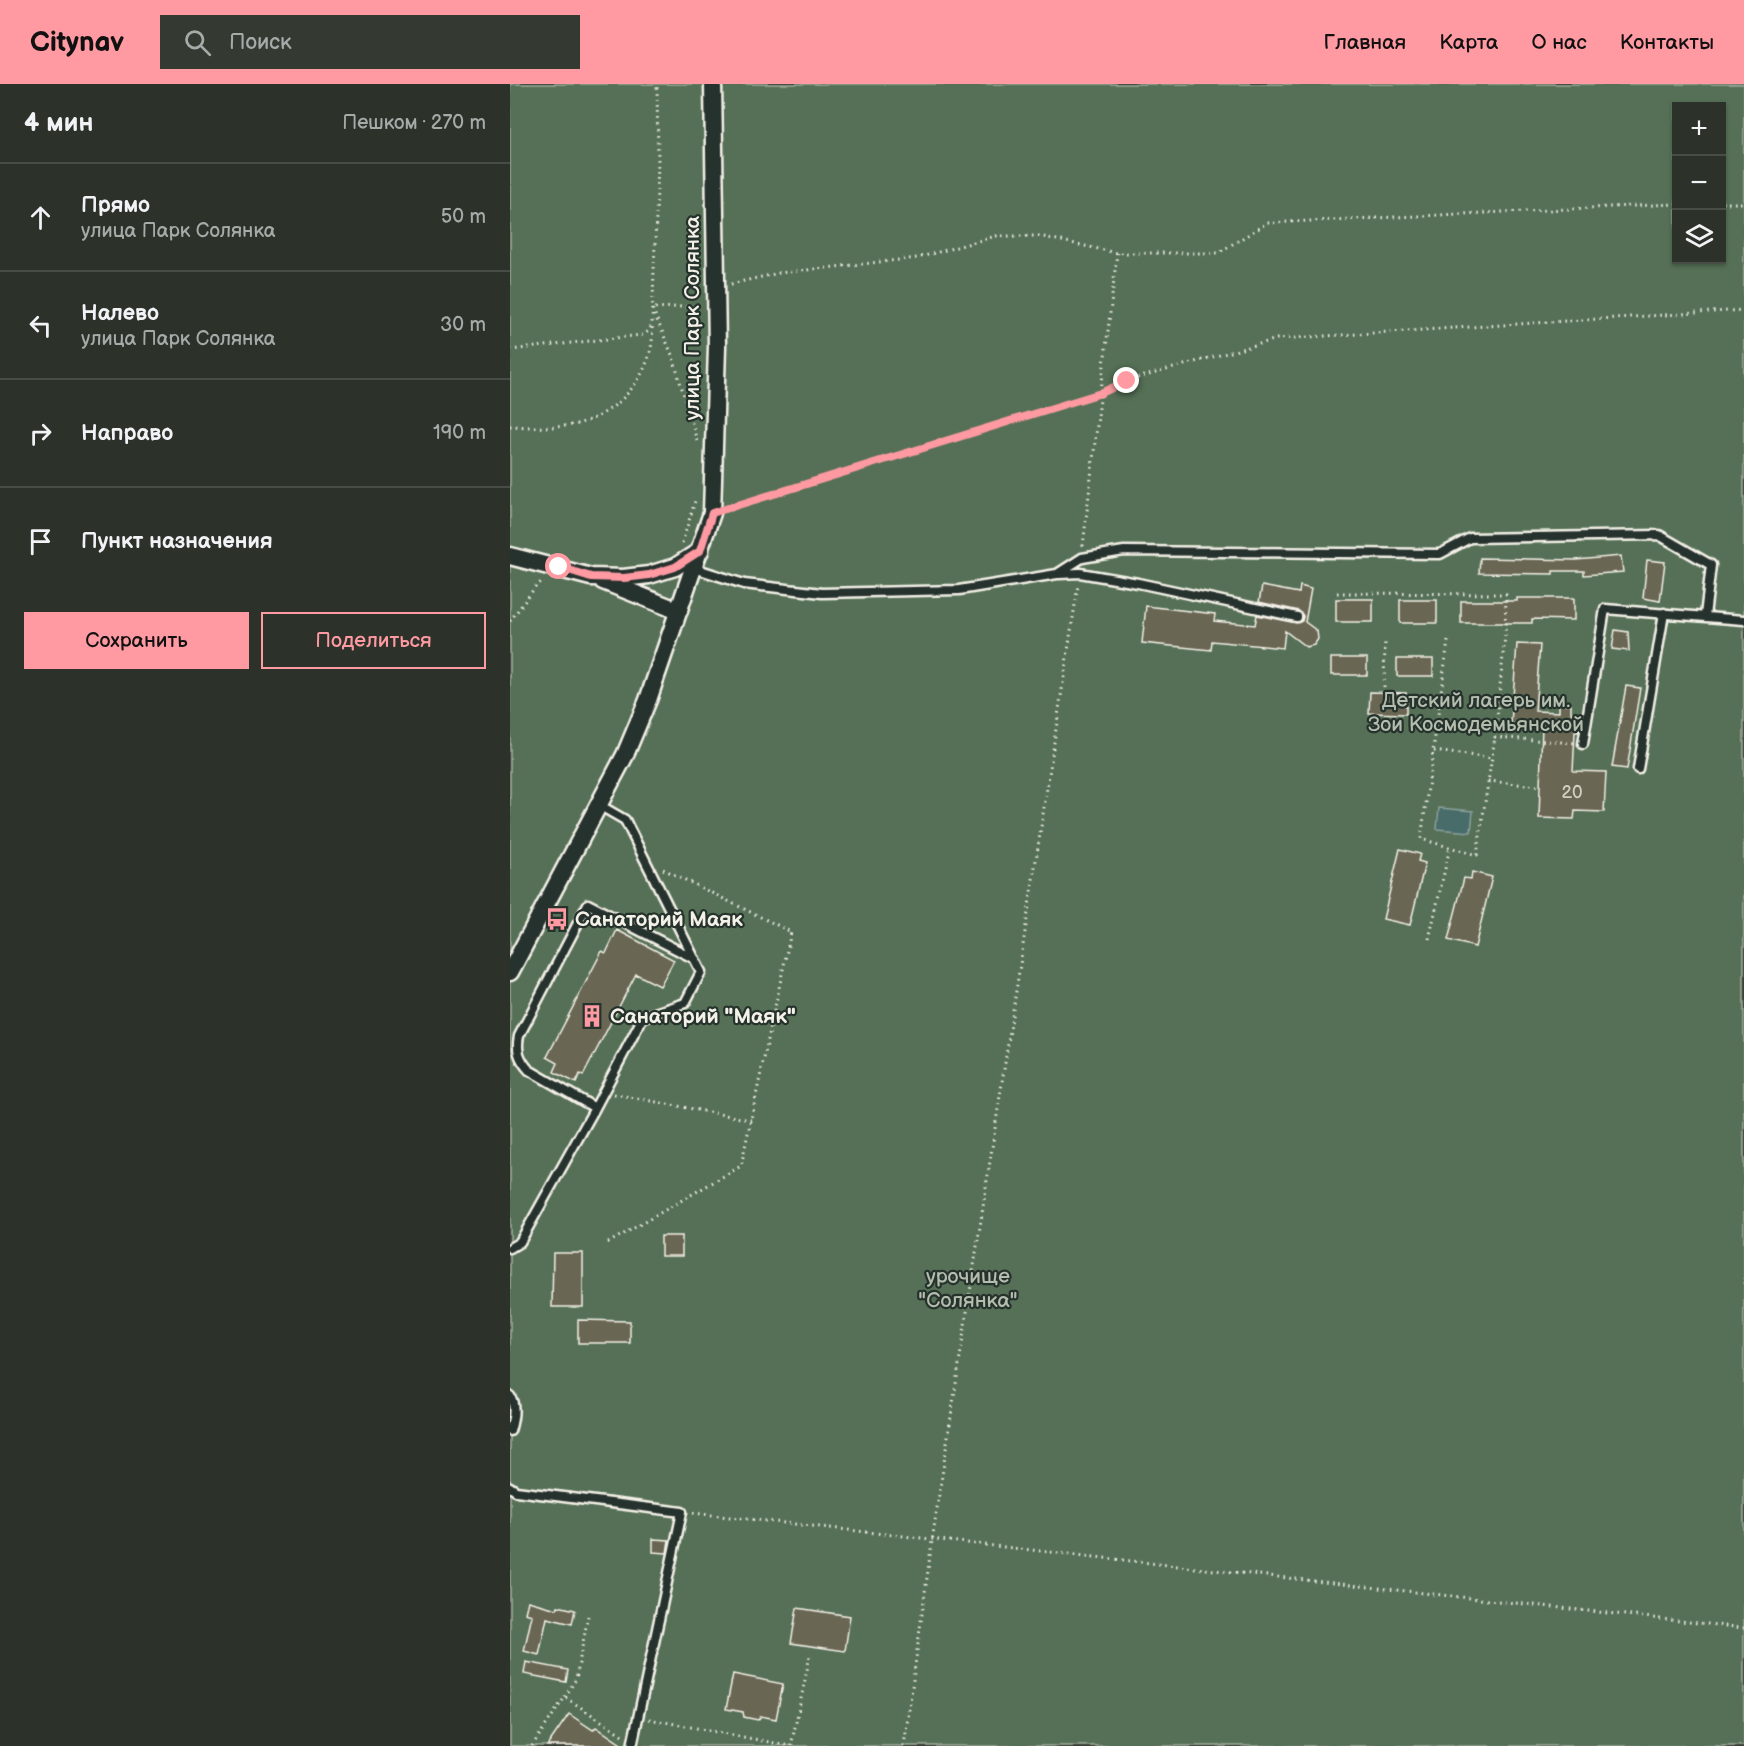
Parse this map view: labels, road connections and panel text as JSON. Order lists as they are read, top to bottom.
{
  "streets": {
    "street": ["улица Парк Солянка"]
  },
  "parks": ["Детский лагерь им. Зои Космодемьянской", "урочище \"Солянка\""],
  "places": {
    "bus stop": ["Санаторий Маяк"],
    "building": ["Санаторий \"Маяк\""]
  },
  "house_numbers": ["20"],
  "page": {
    "header": "Citynav",
    "search": "Поиск",
    "nav": [
      "Главная",
      "Карта",
      "О нас",
      "Контакты"
    ],
    "heading": ["4 мин", "Пешком · 270 m"],
    "map_buttons": ["+", "−"],
    "list": [
      ["Прямо", "улица Парк Солянка", "50 m"],
      ["Налево", "улица Парк Солянка", "30 m"],
      ["Направо", "190 m"],
      "Пункт назначения"
    ],
    "buttons": ["Сохранить", "Поделиться"]
  }
}
